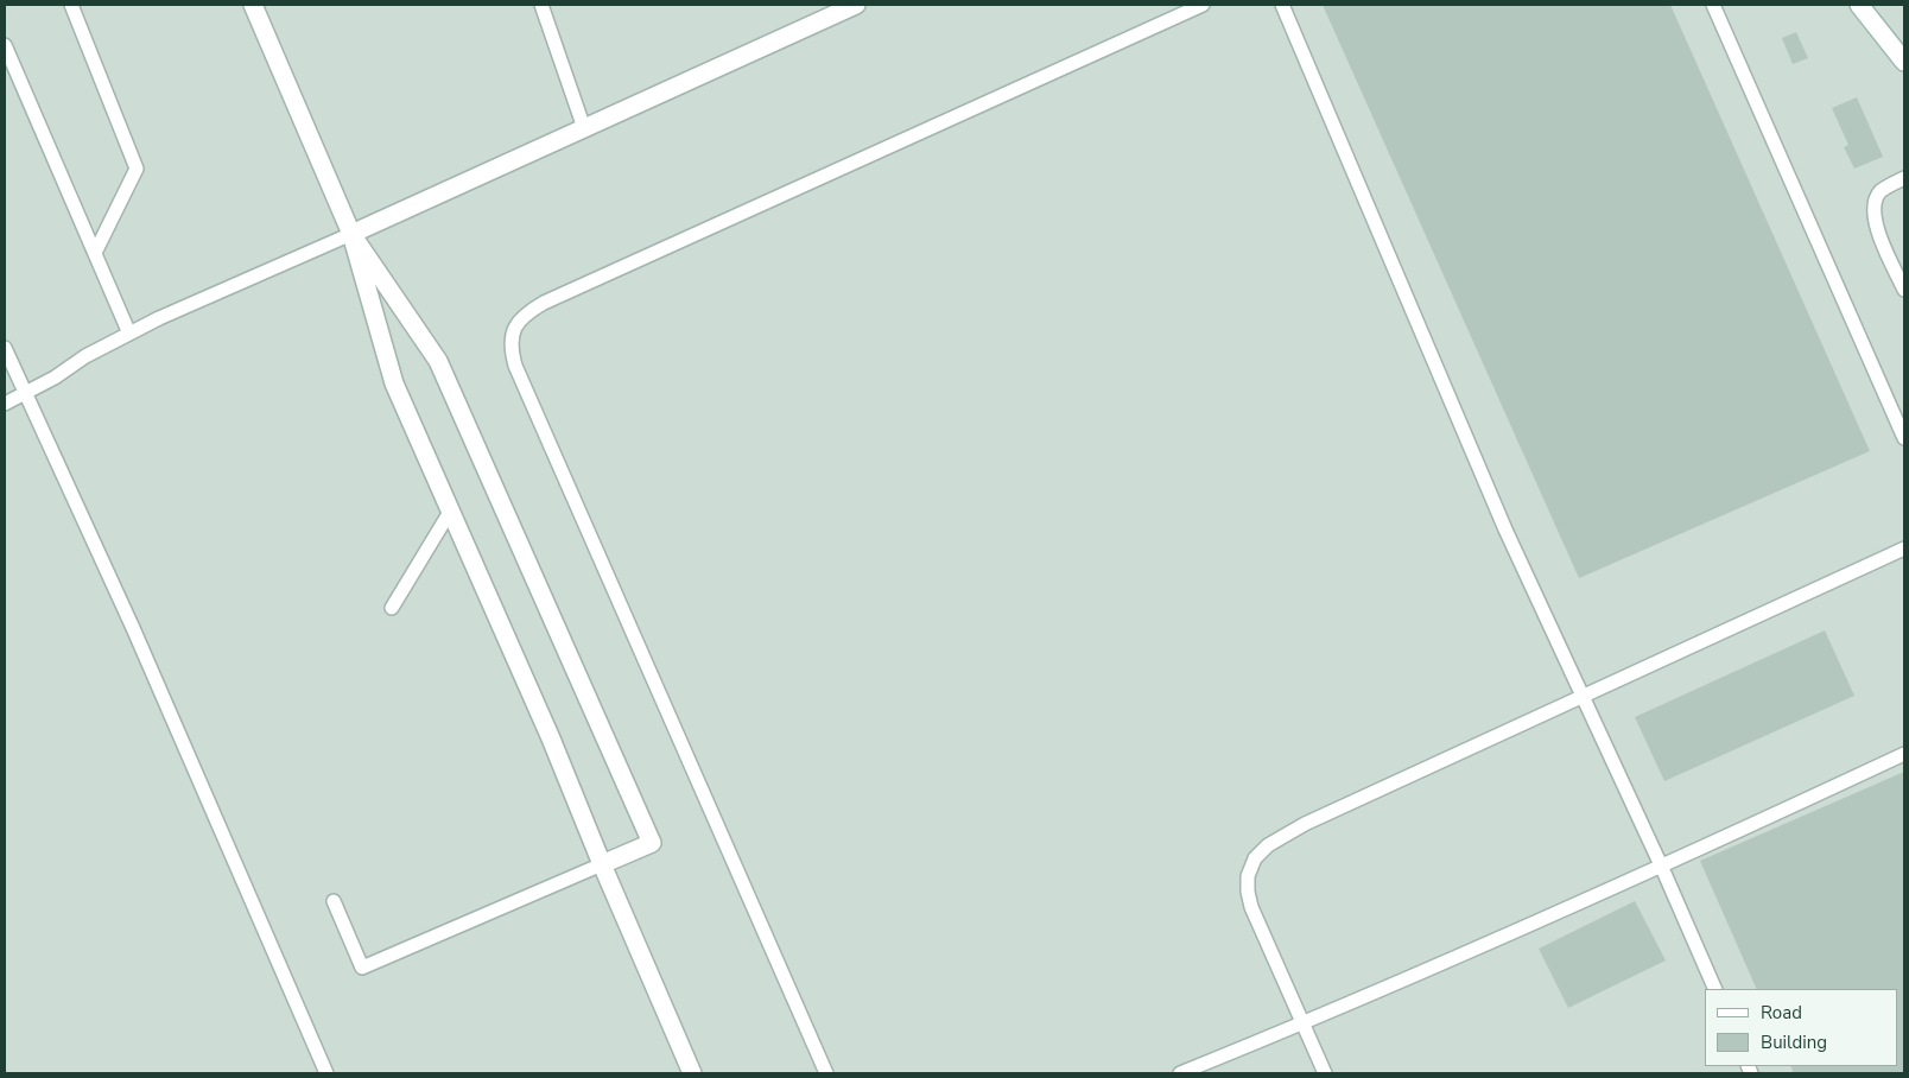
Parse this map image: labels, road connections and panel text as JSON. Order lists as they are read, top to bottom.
{
  "legend": ["Road", "Building"]
}
